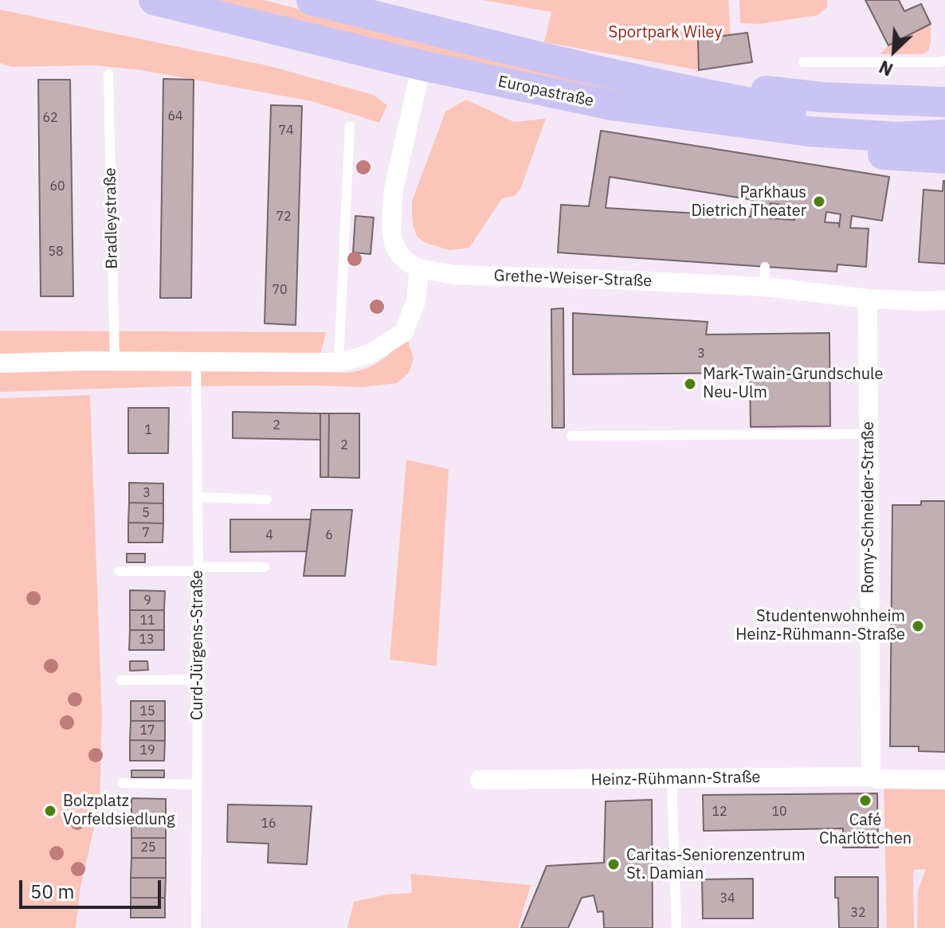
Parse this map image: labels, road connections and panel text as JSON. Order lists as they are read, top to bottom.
{
  "streets": {
    "main road": ["Europastraße"],
    "street": ["Grethe-Weiser-Straße", "Romy-Schneider-Straße", "Heinz-Rühmann-Straße"],
    "lane": ["Bradleystraße", "Curd-Jürgens-Straße"]
  },
  "crossings": [
    ["Grethe-Weiser-Straße", "Romy-Schneider-Straße"],
    ["Romy-Schneider-Straße", "Heinz-Rühmann-Straße"]
  ],
  "parks": ["Sportpark Wiley"],
  "places": [
    "Parkhaus Dietrich Theater",
    "Mark-Twain-Grundschule Neu-Ulm",
    "Studentenwohnheim Heinz-Rühmann-Straße",
    "Café Charlöttchen",
    "Bolzplatz Vorfeldsiedlung",
    "Caritas-Seniorenzentrum St. Damian"
  ],
  "house_numbers": [
    "64",
    "62",
    "74",
    "60",
    "72",
    "58",
    "70",
    "3",
    "2",
    "1",
    "2",
    "3",
    "5",
    "7",
    "4",
    "6",
    "9",
    "11",
    "13",
    "15",
    "17",
    "19",
    "12",
    "10",
    "16",
    "25",
    "34",
    "32"
  ],
  "scale_bar": "50 m",
  "north": "bottom left"
}
